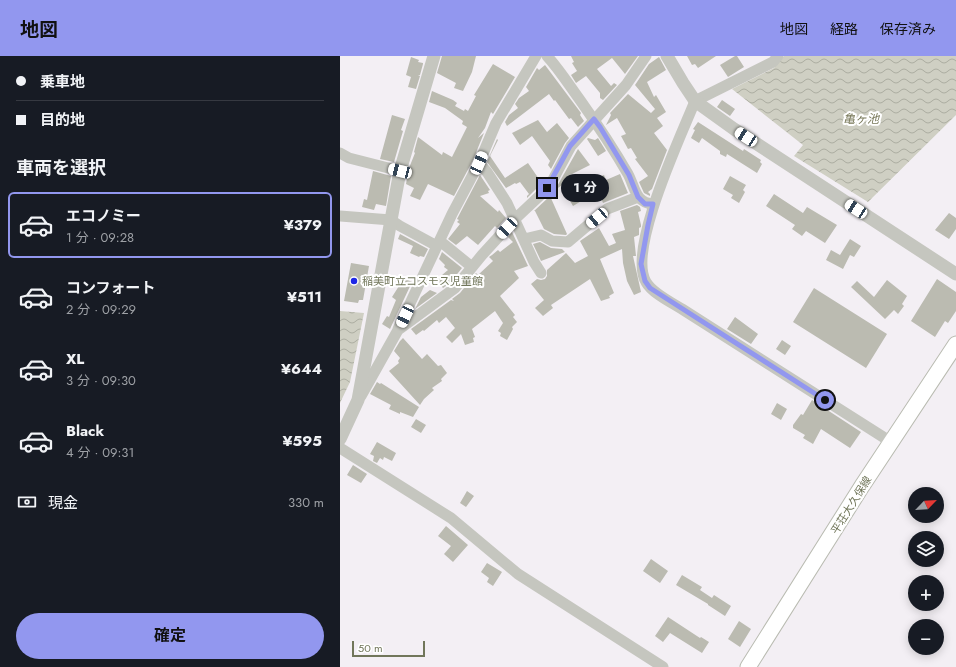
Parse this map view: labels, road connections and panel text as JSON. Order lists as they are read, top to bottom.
{
  "streets": {
    "main road": ["平荘大久保線"]
  },
  "water": ["亀ヶ池"],
  "places": ["稲美町立コスモス児童館"],
  "scale_bar": "50 m",
  "north": "top right",
  "page": {
    "header": "地図",
    "nav": ["地図", "経路", "保存済み"],
    "banner": ["乗車地", "目的地"],
    "heading": "車両を選択",
    "bubble": "1 分",
    "list": [
      {
        "name": "エコノミー",
        "note": "1 分 · 09:28",
        "value": "¥379"
      },
      {
        "name": "コンフォート",
        "note": "2 分 · 09:29",
        "value": "¥511"
      },
      {
        "name": "XL",
        "note": "3 分 · 09:30",
        "value": "¥644"
      },
      {
        "name": "Black",
        "note": "4 分 · 09:31",
        "value": "¥595"
      }
    ],
    "pay": ["現金", "330 m"],
    "map_buttons": ["+", "−"],
    "buttons": "確定",
    "scale": "50 m"
  }
}
